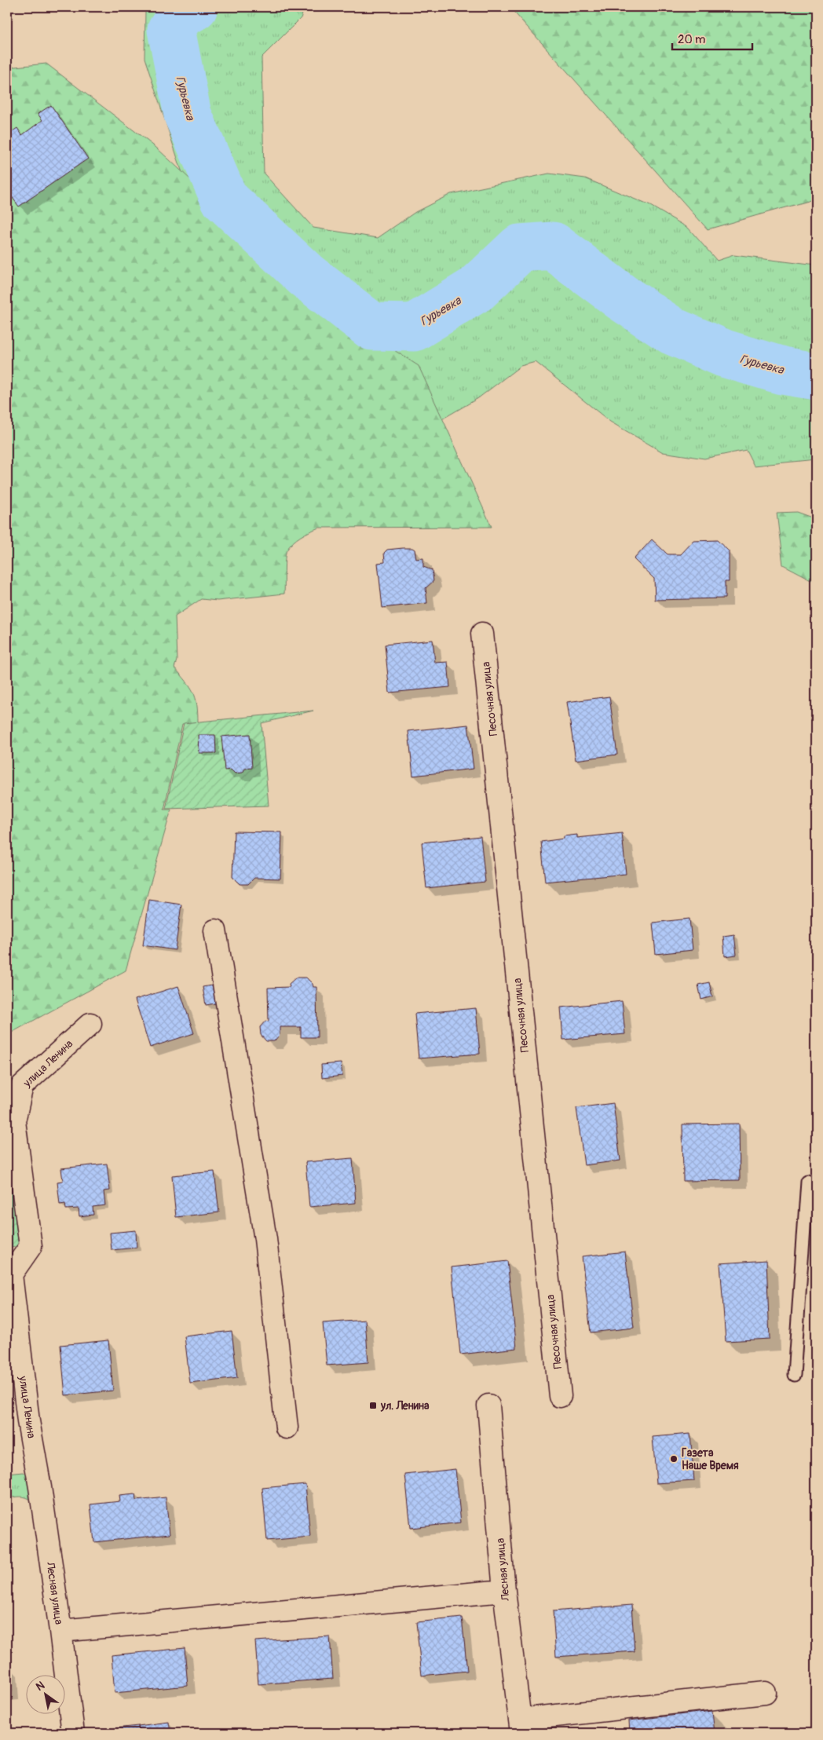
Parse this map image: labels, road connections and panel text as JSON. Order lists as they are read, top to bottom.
{
  "streets": {
    "street": ["Песочная улица", "улица Ленина", "Лесная улица"]
  },
  "crossings": [
    ["улица Ленина", "Лесная улица"]
  ],
  "water": ["Гурьевка"],
  "places": {
    "transit": ["ул. Ленина"],
    "other": ["Газета Наше Время"]
  },
  "scale_bar": "20 m",
  "north": "top left"
}
